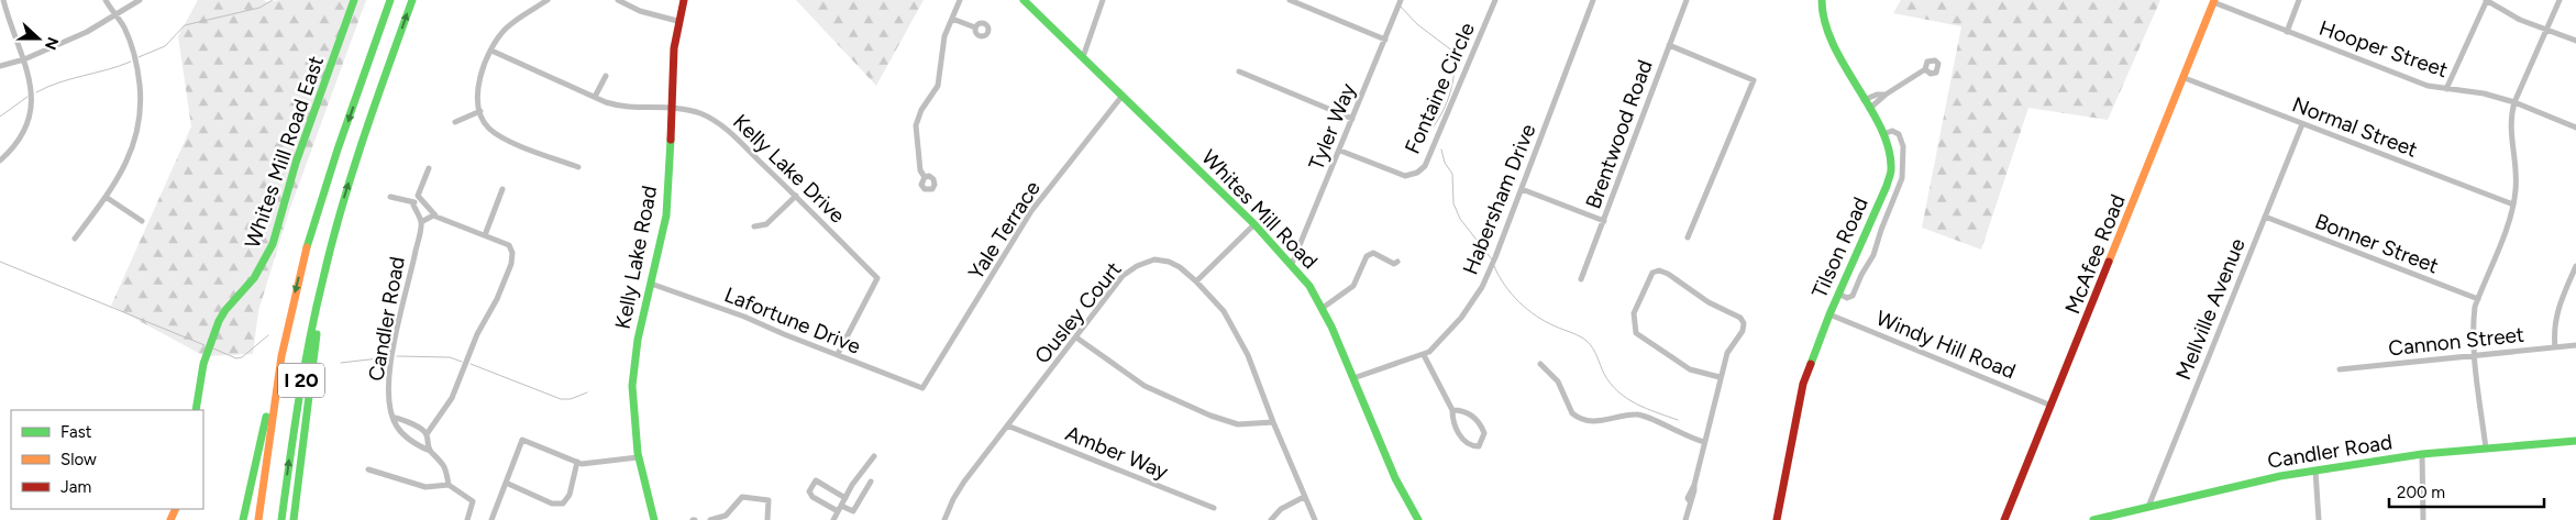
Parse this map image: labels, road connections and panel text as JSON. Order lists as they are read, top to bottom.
{
  "streets": {
    "main road": [
      "Whites Mill Road East",
      "Whites Mill Road",
      "Tilson Road",
      "McAfee Road",
      "Kelly Lake Road",
      "Candler Road",
      "I 20"
    ],
    "street": [
      "Hooper Street",
      "Fontaine Circle",
      "Tyler Way",
      "Normal Street",
      "Brentwood Road",
      "Kelly Lake Drive",
      "Habersham Drive",
      "Yale Terrace",
      "Bonner Street",
      "Mellville Avenue",
      "Ousley Court",
      "Lafortune Drive",
      "Cannon Street",
      "Windy Hill Road",
      "Amber Way"
    ]
  },
  "crossings": [
    ["Hooper Street", "McAfee Road"],
    ["Fontaine Circle", "Tyler Way"],
    ["Tyler Way", "Whites Mill Road"],
    ["Normal Street", "McAfee Road"],
    ["Normal Street", "Mellville Avenue"],
    ["Kelly Lake Drive", "Kelly Lake Road"],
    ["Kelly Lake Drive", "Lafortune Drive"],
    ["Whites Mill Road", "Yale Terrace"],
    ["Yale Terrace", "Lafortune Drive"],
    ["Bonner Street", "Mellville Avenue"],
    ["Tilson Road", "Windy Hill Road"],
    ["McAfee Road", "Windy Hill Road"],
    ["Kelly Lake Road", "Lafortune Drive"],
    ["Mellville Avenue", "Candler Road"],
    ["Ousley Court", "Amber Way"]
  ],
  "legend": ["Fast", "Slow", "Jam"],
  "scale_bar": "200 m",
  "north": "right"
}
